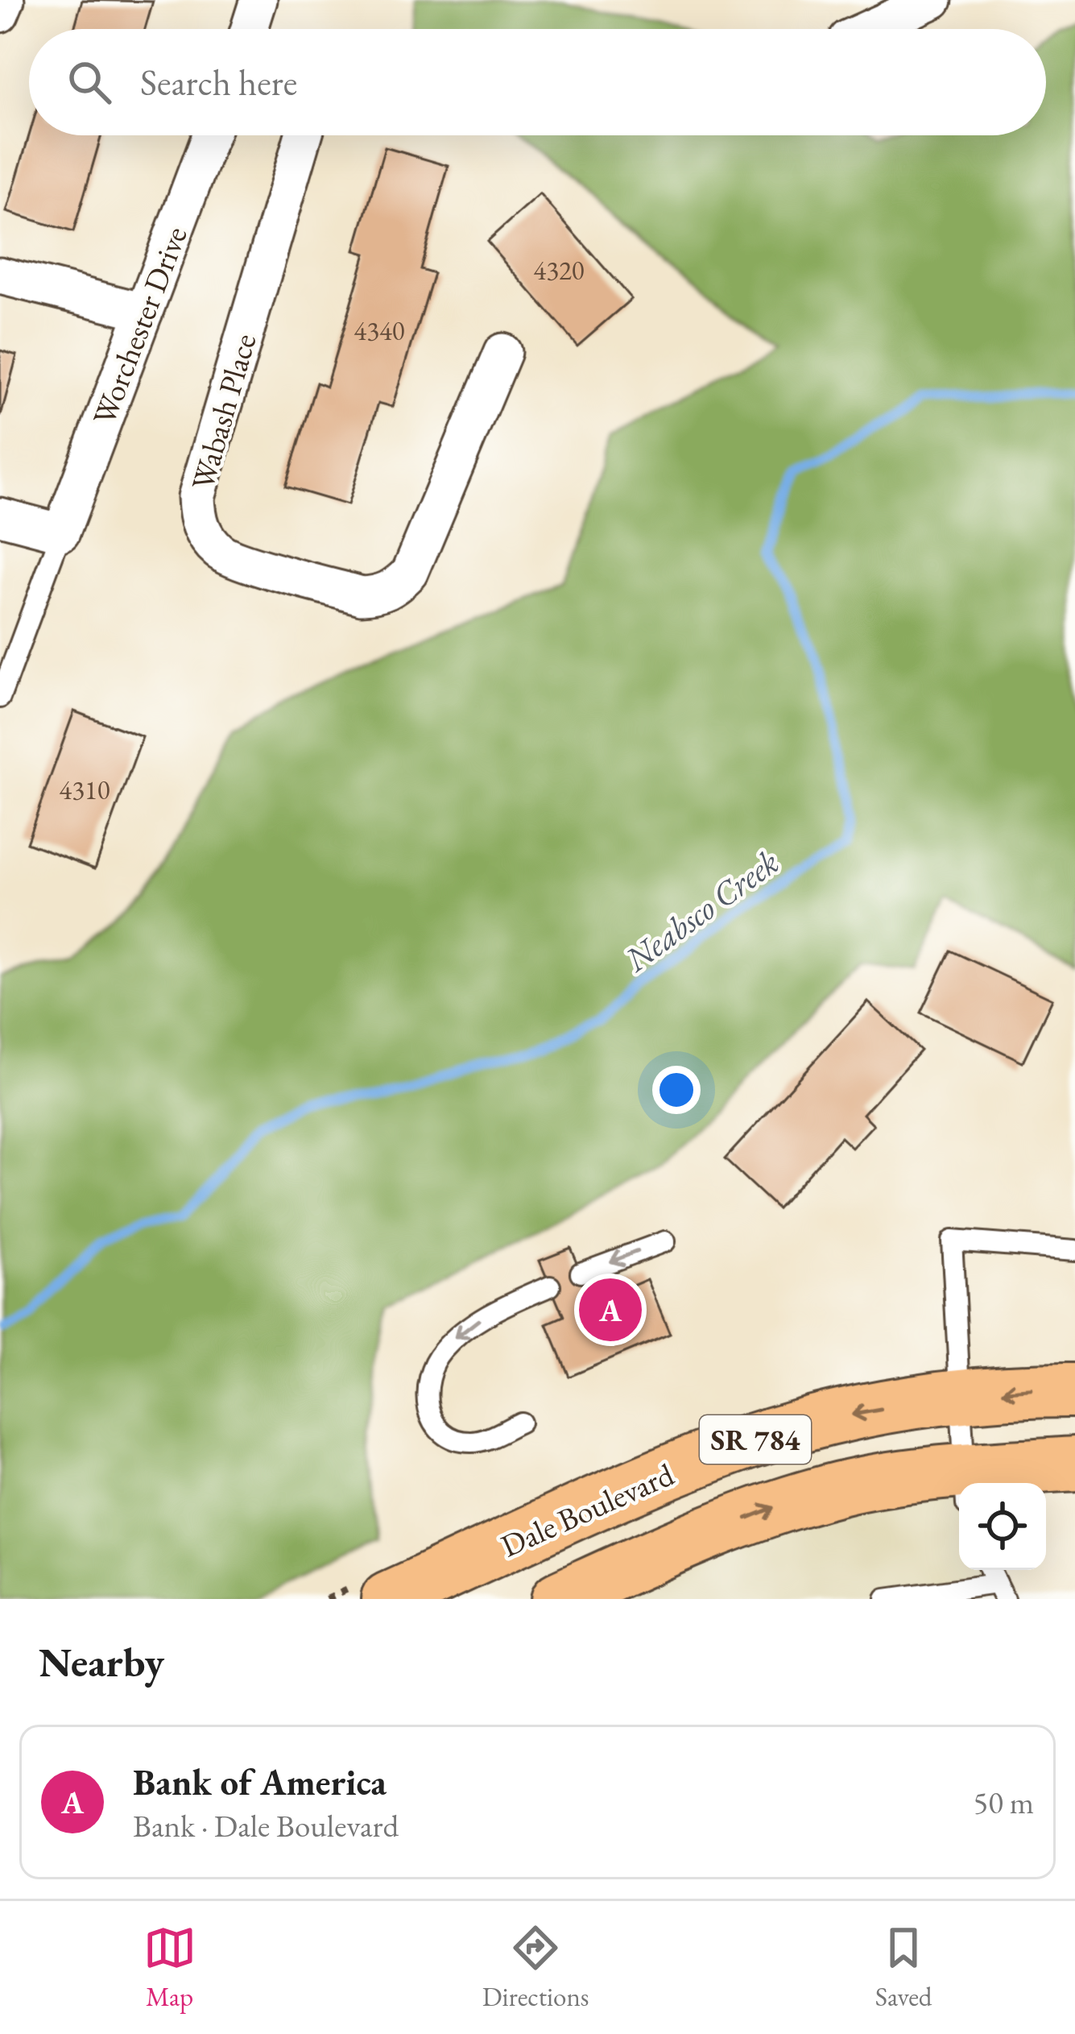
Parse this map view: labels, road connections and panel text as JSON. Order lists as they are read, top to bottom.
{
  "streets": {
    "main road": ["SR 784", "Dale Boulevard"],
    "street": ["Worchester Drive", "Wabash Place"]
  },
  "water": ["Neabsco Creek"],
  "house_numbers": ["4320", "4340", "4310"],
  "page": {
    "search": "Search here",
    "pins": "A",
    "heading": "Nearby",
    "list": [
      {
        "mark": "A",
        "name": "Bank of America",
        "note": "Bank · Dale Boulevard",
        "value": "50 m"
      }
    ],
    "nav": ["Map", "Directions", "Saved"]
  }
}
